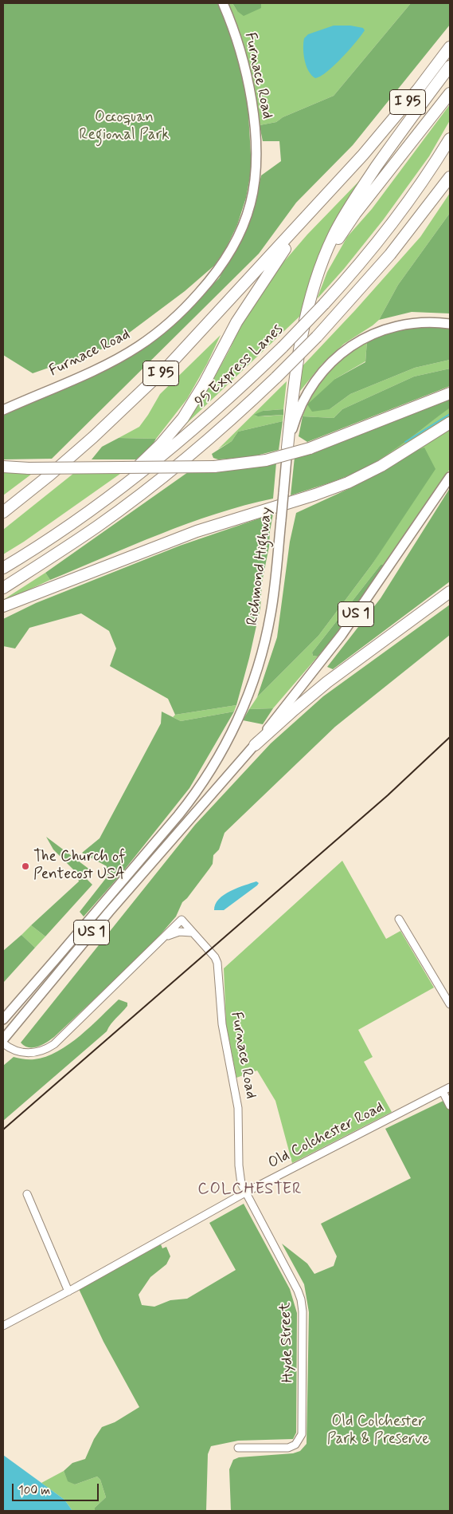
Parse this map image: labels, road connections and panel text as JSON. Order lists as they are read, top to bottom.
{
  "streets": {
    "highway": ["I 95", "95 Express Lanes"],
    "main road": ["Furnace Road", "Richmond Highway", "US 1"],
    "street": ["Old Colchester Road", "Hyde Street"]
  },
  "crossings": [
    ["Furnace Road", "Old Colchester Road"],
    ["Furnace Road", "Hyde Street"],
    ["Old Colchester Road", "Hyde Street"]
  ],
  "districts": ["COLCHESTER"],
  "parks": ["Occoquan Regional Park", "Old Colchester Park & Preserve"],
  "places": ["The Church of Pentecost USA"],
  "scale_bar": "100 m"
}
